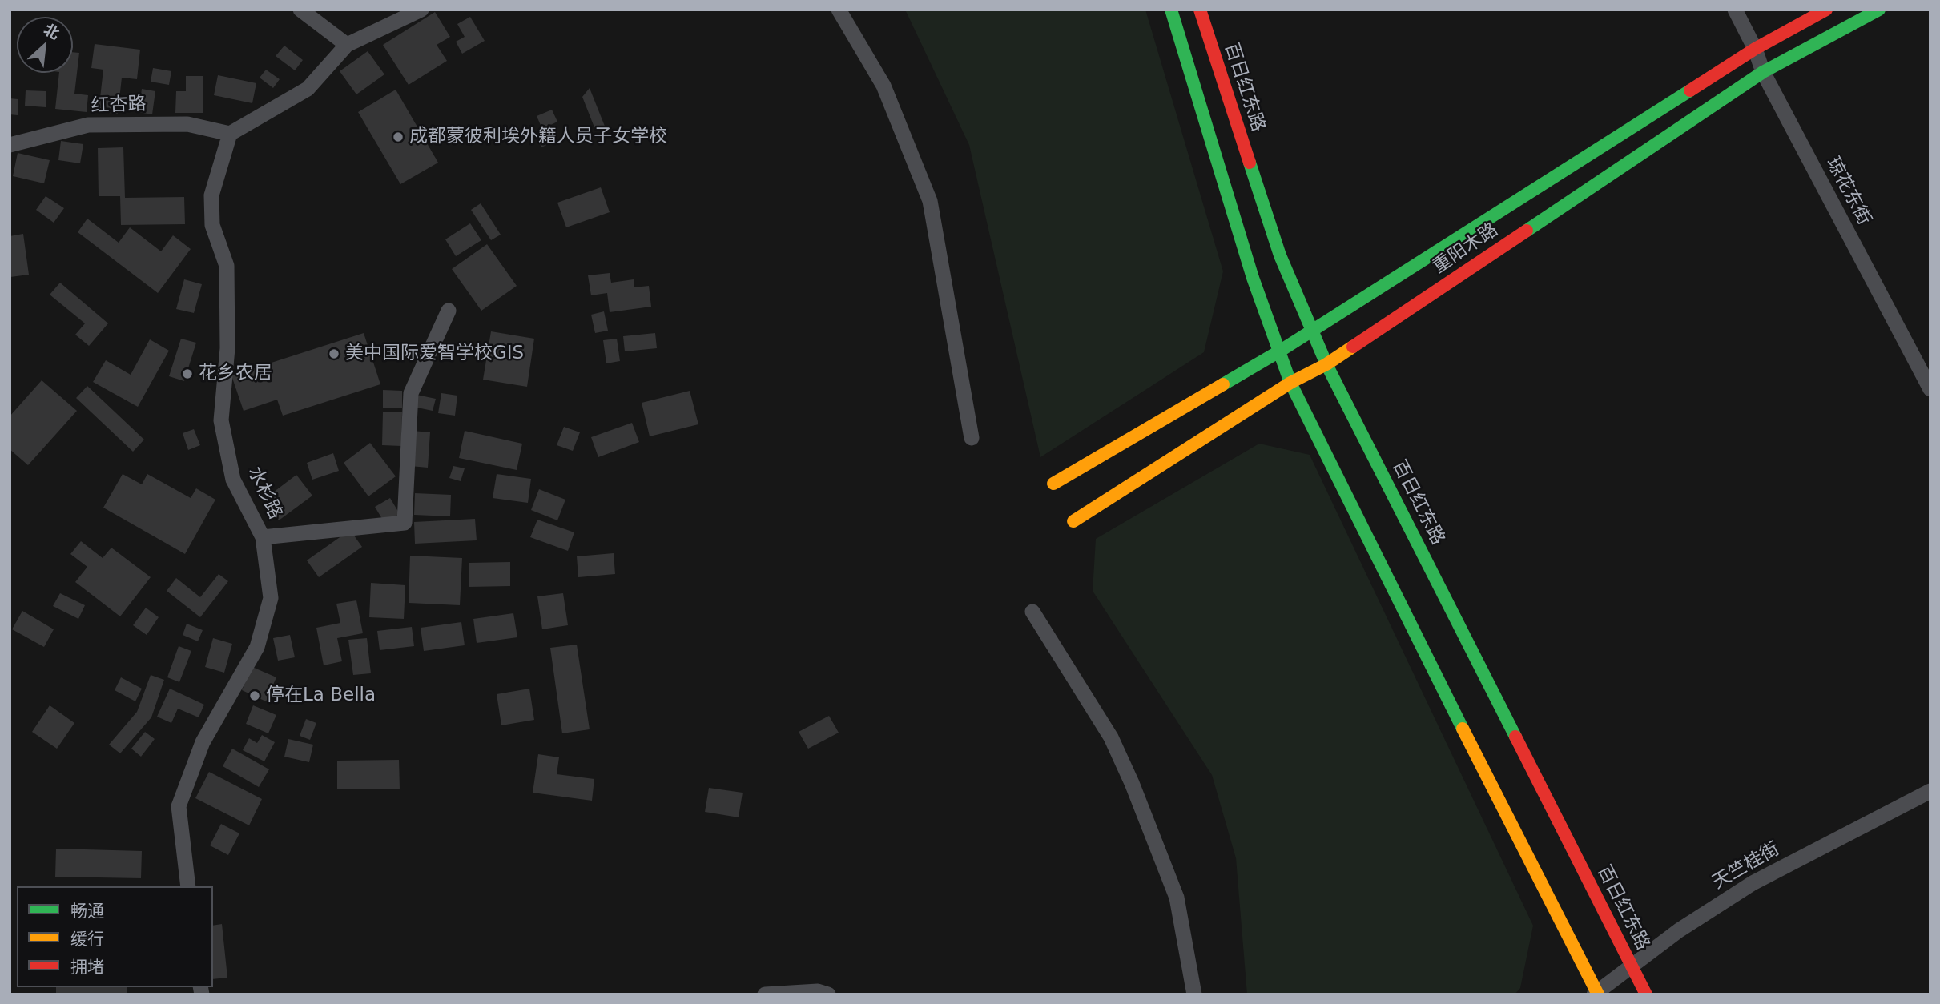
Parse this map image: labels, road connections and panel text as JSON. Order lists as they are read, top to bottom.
{
  "streets": {
    "street": [
      "百日红东路",
      "红杏路",
      "琼花东街",
      "重阳木路",
      "水杉路",
      "天竺桂街"
    ]
  },
  "crossings": [
    ["百日红东路", "重阳木路"],
    ["百日红东路", "天竺桂街"],
    ["红杏路", "水杉路"],
    ["琼花东街", "重阳木路"]
  ],
  "places": [
    "成都蒙彼利埃外籍人员子女学校",
    "美中国际爱智学校GIS",
    "花乡农居",
    "停在La Bella"
  ],
  "legend": ["畅通", "缓行", "拥堵"],
  "north": "top right"
}
